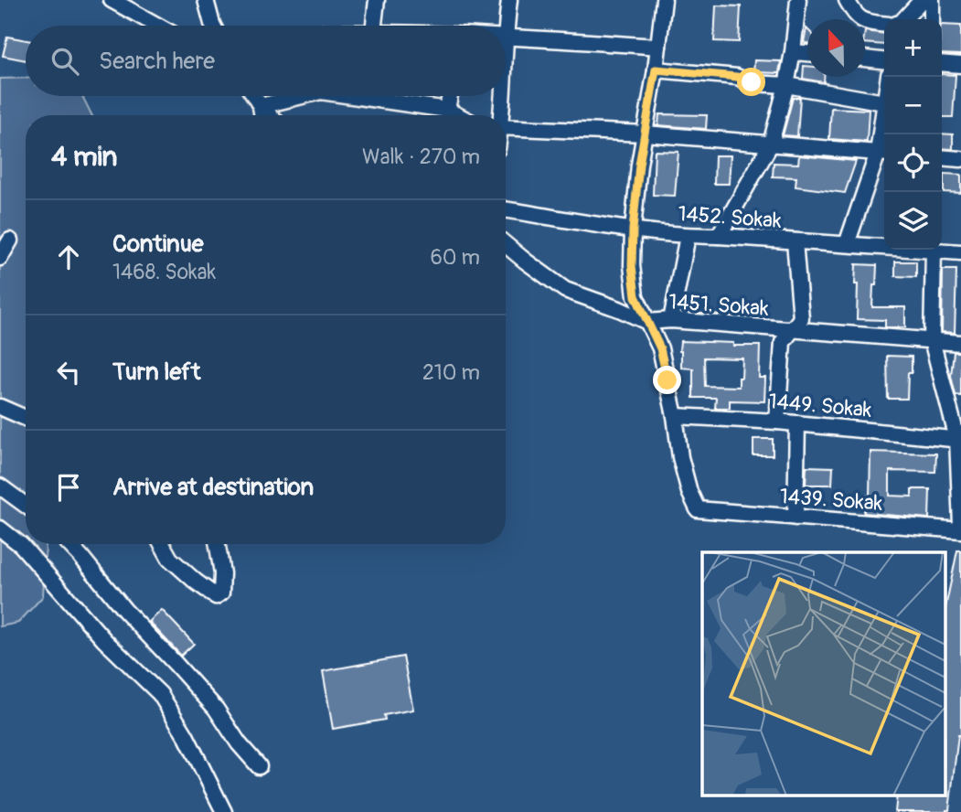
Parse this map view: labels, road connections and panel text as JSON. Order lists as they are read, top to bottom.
{
  "streets": {
    "street": [
      "1452. Sokak",
      "1451. Sokak",
      "1449. Sokak",
      "1439. Sokak"
    ]
  },
  "crossings": [
    ["1449. Sokak", "1439. Sokak"]
  ],
  "north": "top",
  "page": {
    "map_buttons": ["+", "−"],
    "search": "Search here",
    "heading": ["4 min", "Walk · 270 m"],
    "list": [
      ["Continue", "1468. Sokak", "60 m"],
      ["Turn left", "210 m"],
      "Arrive at destination"
    ]
  }
}
